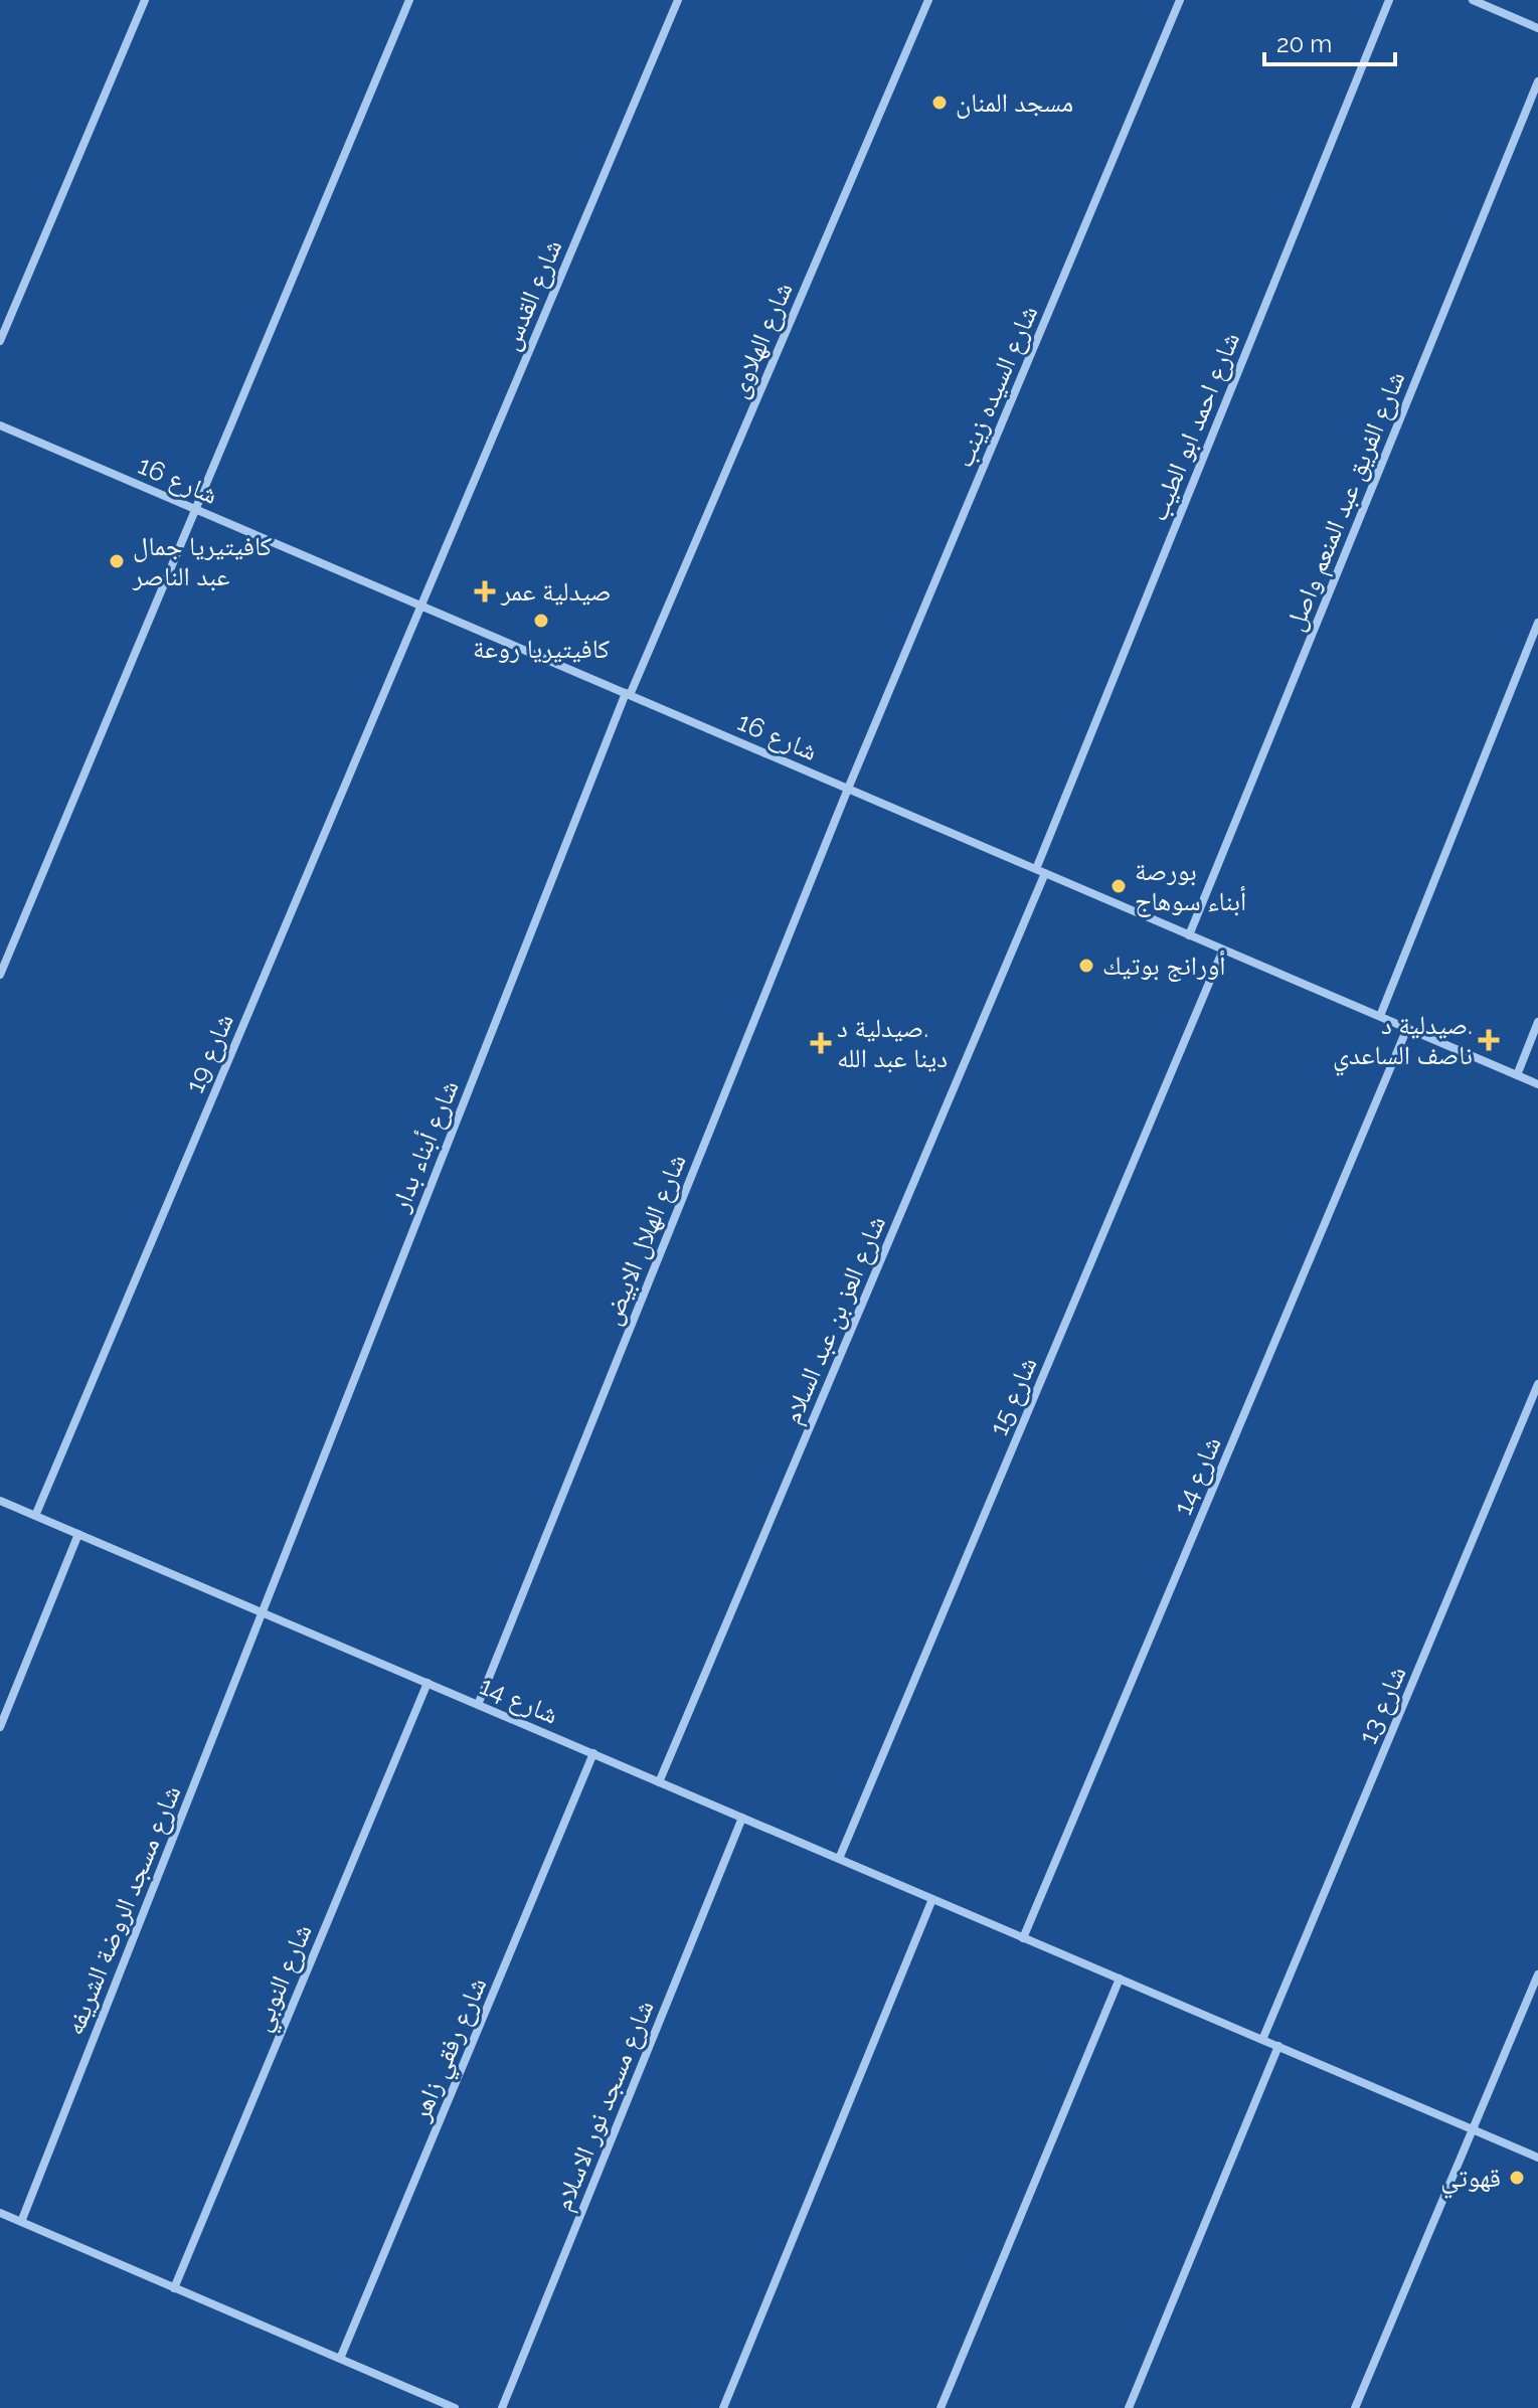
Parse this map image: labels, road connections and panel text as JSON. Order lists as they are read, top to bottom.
{
  "streets": {
    "street": [
      "شارع القدس",
      "شارع الهلاوى",
      "شارع السيده زينب",
      "شارع احمد ابو الطيب",
      "شارع 16",
      "شارع الفريق عبد المنعم واصل",
      "شارع 19",
      "شارع أبناء بدار",
      "شارع الهلال الابيض",
      "شارع العز بن عبد السلام",
      "شارع 15",
      "شارع 14",
      "شارع 13",
      "شارع مسجد الروضة الشريفه",
      "شارع النوبي",
      "شارع رفقي زاهر",
      "شارع مسجد نور الاسلام"
    ]
  },
  "crossings": [
    ["شارع القدس", "شارع 16"],
    ["شارع القدس", "شارع 19"],
    ["شارع الهلاوى", "شارع 16"],
    ["شارع الهلاوى", "شارع أبناء بدار"],
    ["شارع السيده زينب", "شارع 16"],
    ["شارع السيده زينب", "شارع الهلال الابيض"],
    ["شارع احمد ابو الطيب", "شارع 16"],
    ["شارع احمد ابو الطيب", "شارع العز بن عبد السلام"],
    ["شارع 16", "شارع الفريق عبد المنعم واصل"],
    ["شارع 16", "شارع 19"],
    ["شارع 16", "شارع أبناء بدار"],
    ["شارع 16", "شارع الهلال الابيض"],
    ["شارع 16", "شارع العز بن عبد السلام"],
    ["شارع 16", "شارع 15"],
    ["شارع 16", "شارع 14"],
    ["شارع 19", "شارع 14"],
    ["شارع أبناء بدار", "شارع 14"],
    ["شارع أبناء بدار", "شارع مسجد الروضة الشريفه"],
    ["شارع الهلال الابيض", "شارع 14"],
    ["شارع العز بن عبد السلام", "شارع 14"],
    ["شارع 15", "شارع 14"],
    ["شارع 14", "شارع 13"],
    ["شارع 14", "شارع مسجد الروضة الشريفه"],
    ["شارع 14", "شارع النوبي"],
    ["شارع 14", "شارع رفقي زاهر"],
    ["شارع 14", "شارع مسجد نور الاسلام"]
  ],
  "places": {
    "other": [
      "مسجد المنان",
      "كافيتيريا جمال عبد الناصر",
      "كافيتيريا روعة",
      "بورصة أبناء سوهاج",
      "أورانج بوتيك",
      "قهوتي"
    ],
    "health": ["صيدلية عمر", "صيدلية د. ناصف الساعدي", "صيدلية د. دينا عبد الله"]
  },
  "scale_bar": "20 m"
}
